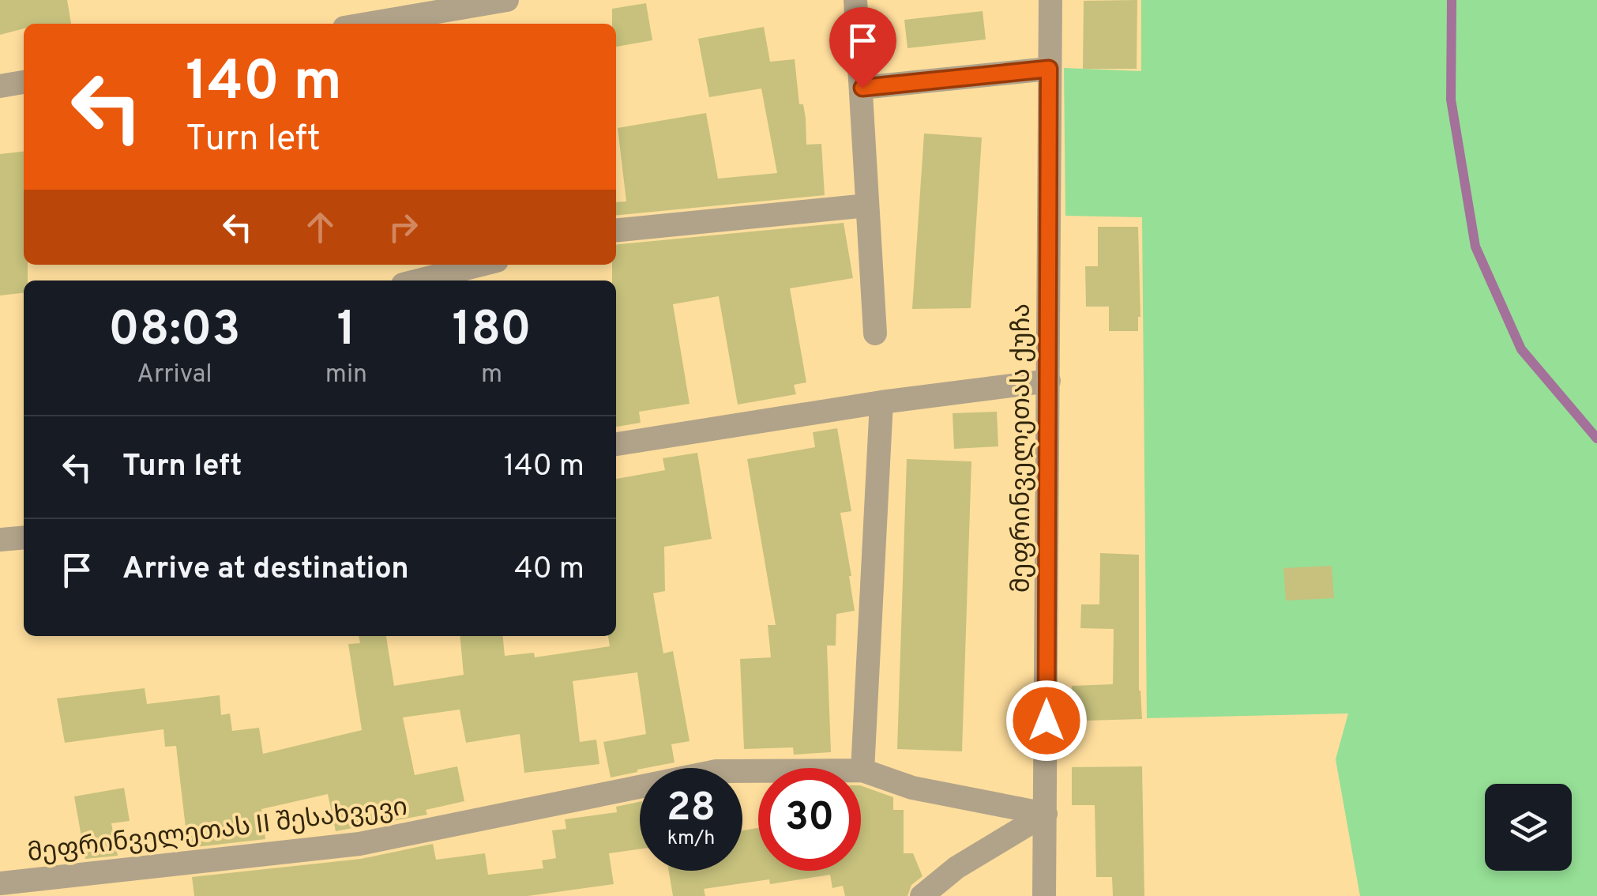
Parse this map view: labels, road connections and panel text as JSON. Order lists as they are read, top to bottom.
{
  "streets": {
    "street": ["მეფრინველეთას ქუჩა", "მეფრინველეთას II შესახვევი"]
  },
  "crossings": [
    ["მეფრინველეთას ქუჩა", "მეფრინველეთას II შესახვევი"]
  ],
  "page": {
    "turn": ["140 m", "Turn left"],
    "eta": [
      "08:03",
      "Arrival",
      "1",
      "min",
      "180",
      "m"
    ],
    "list": [
      {
        "name": "Turn left",
        "value": "140 m"
      },
      {
        "name": "Arrive at destination",
        "value": "40 m"
      }
    ],
    "speed": "28 km/h",
    "limit": "30"
  }
}
